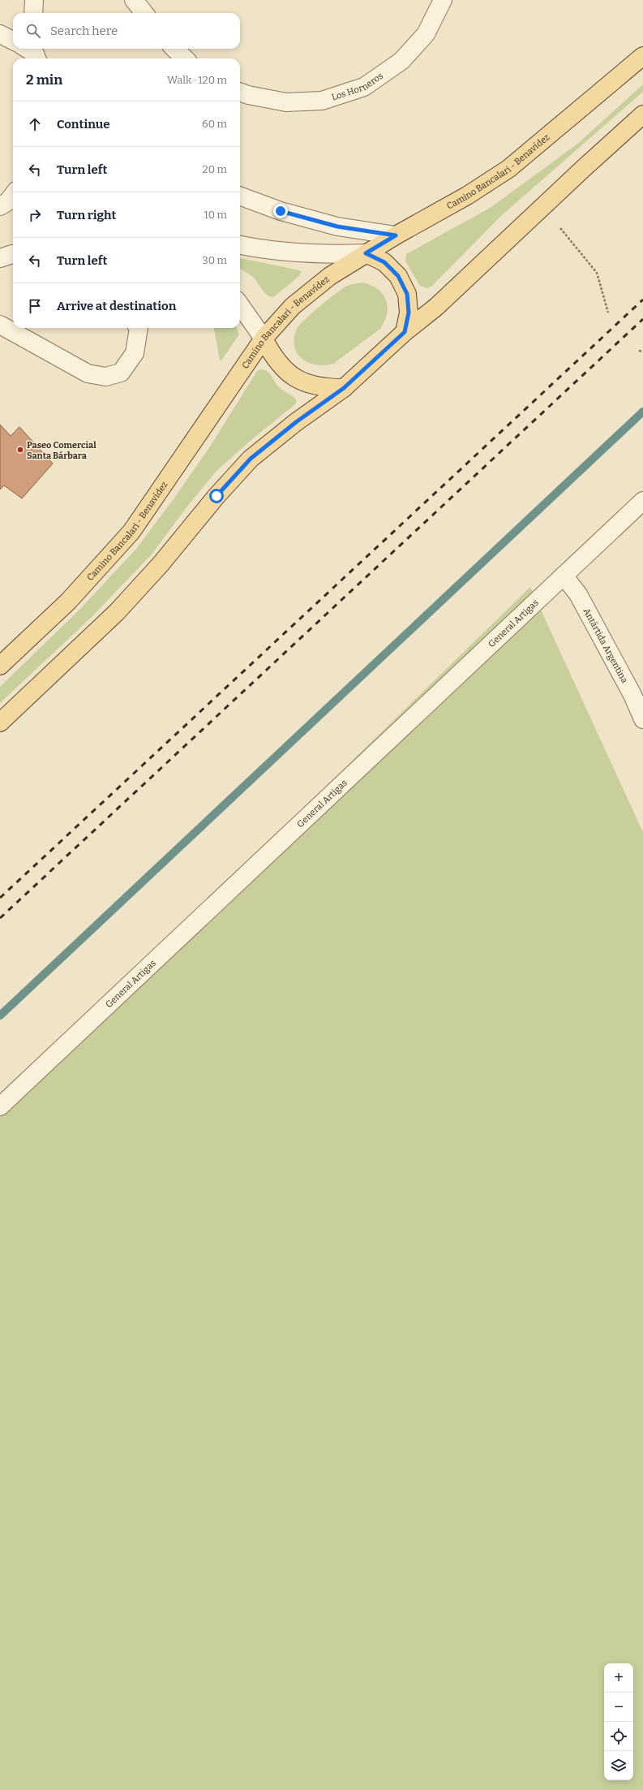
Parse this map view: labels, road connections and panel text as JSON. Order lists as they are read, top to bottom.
{
  "streets": {
    "main road": ["Camino Bancalari - Benavídez"],
    "street": ["Los Horneros", "General Artigas", "Antártida Argentina"]
  },
  "crossings": [
    ["General Artigas", "Antártida Argentina"]
  ],
  "places": ["Paseo Comercial Santa Bárbara"],
  "page": {
    "search": "Search here",
    "heading": ["2 min", "Walk · 120 m"],
    "list": [
      ["Continue", "60 m"],
      ["Turn left", "20 m"],
      ["Turn right", "10 m"],
      ["Turn left", "30 m"],
      "Arrive at destination"
    ],
    "map_buttons": ["+", "−"]
  }
}
